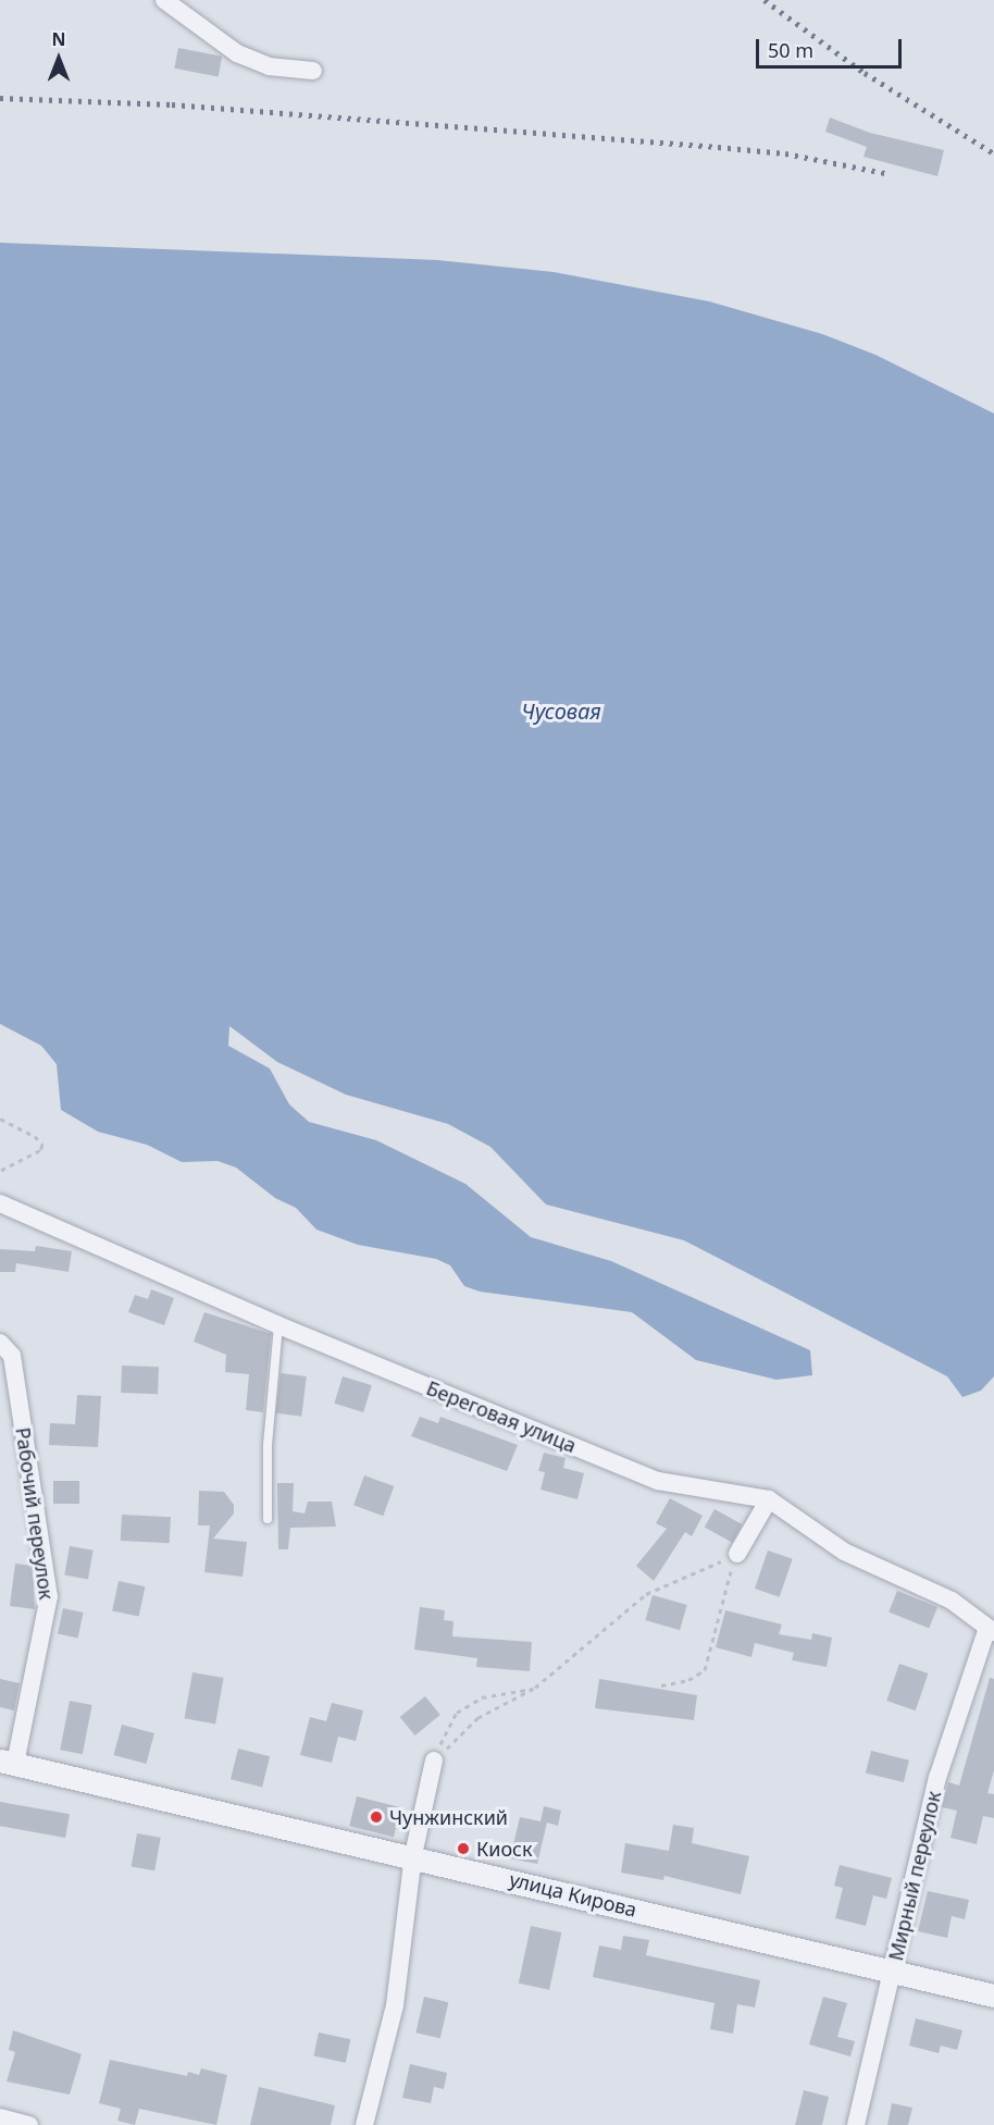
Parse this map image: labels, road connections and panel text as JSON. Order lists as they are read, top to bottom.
{
  "streets": {
    "street": [
      "Береговая улица",
      "Рабочий переулок",
      "Мирный переулок",
      "улица Кирова"
    ]
  },
  "crossings": [
    ["Береговая улица", "Мирный переулок"],
    ["Рабочий переулок", "улица Кирова"],
    ["Мирный переулок", "улица Кирова"]
  ],
  "water": ["Чусовая"],
  "places": ["Чунжинский", "Киоск"],
  "scale_bar": "50 m",
  "north": "top"
}
